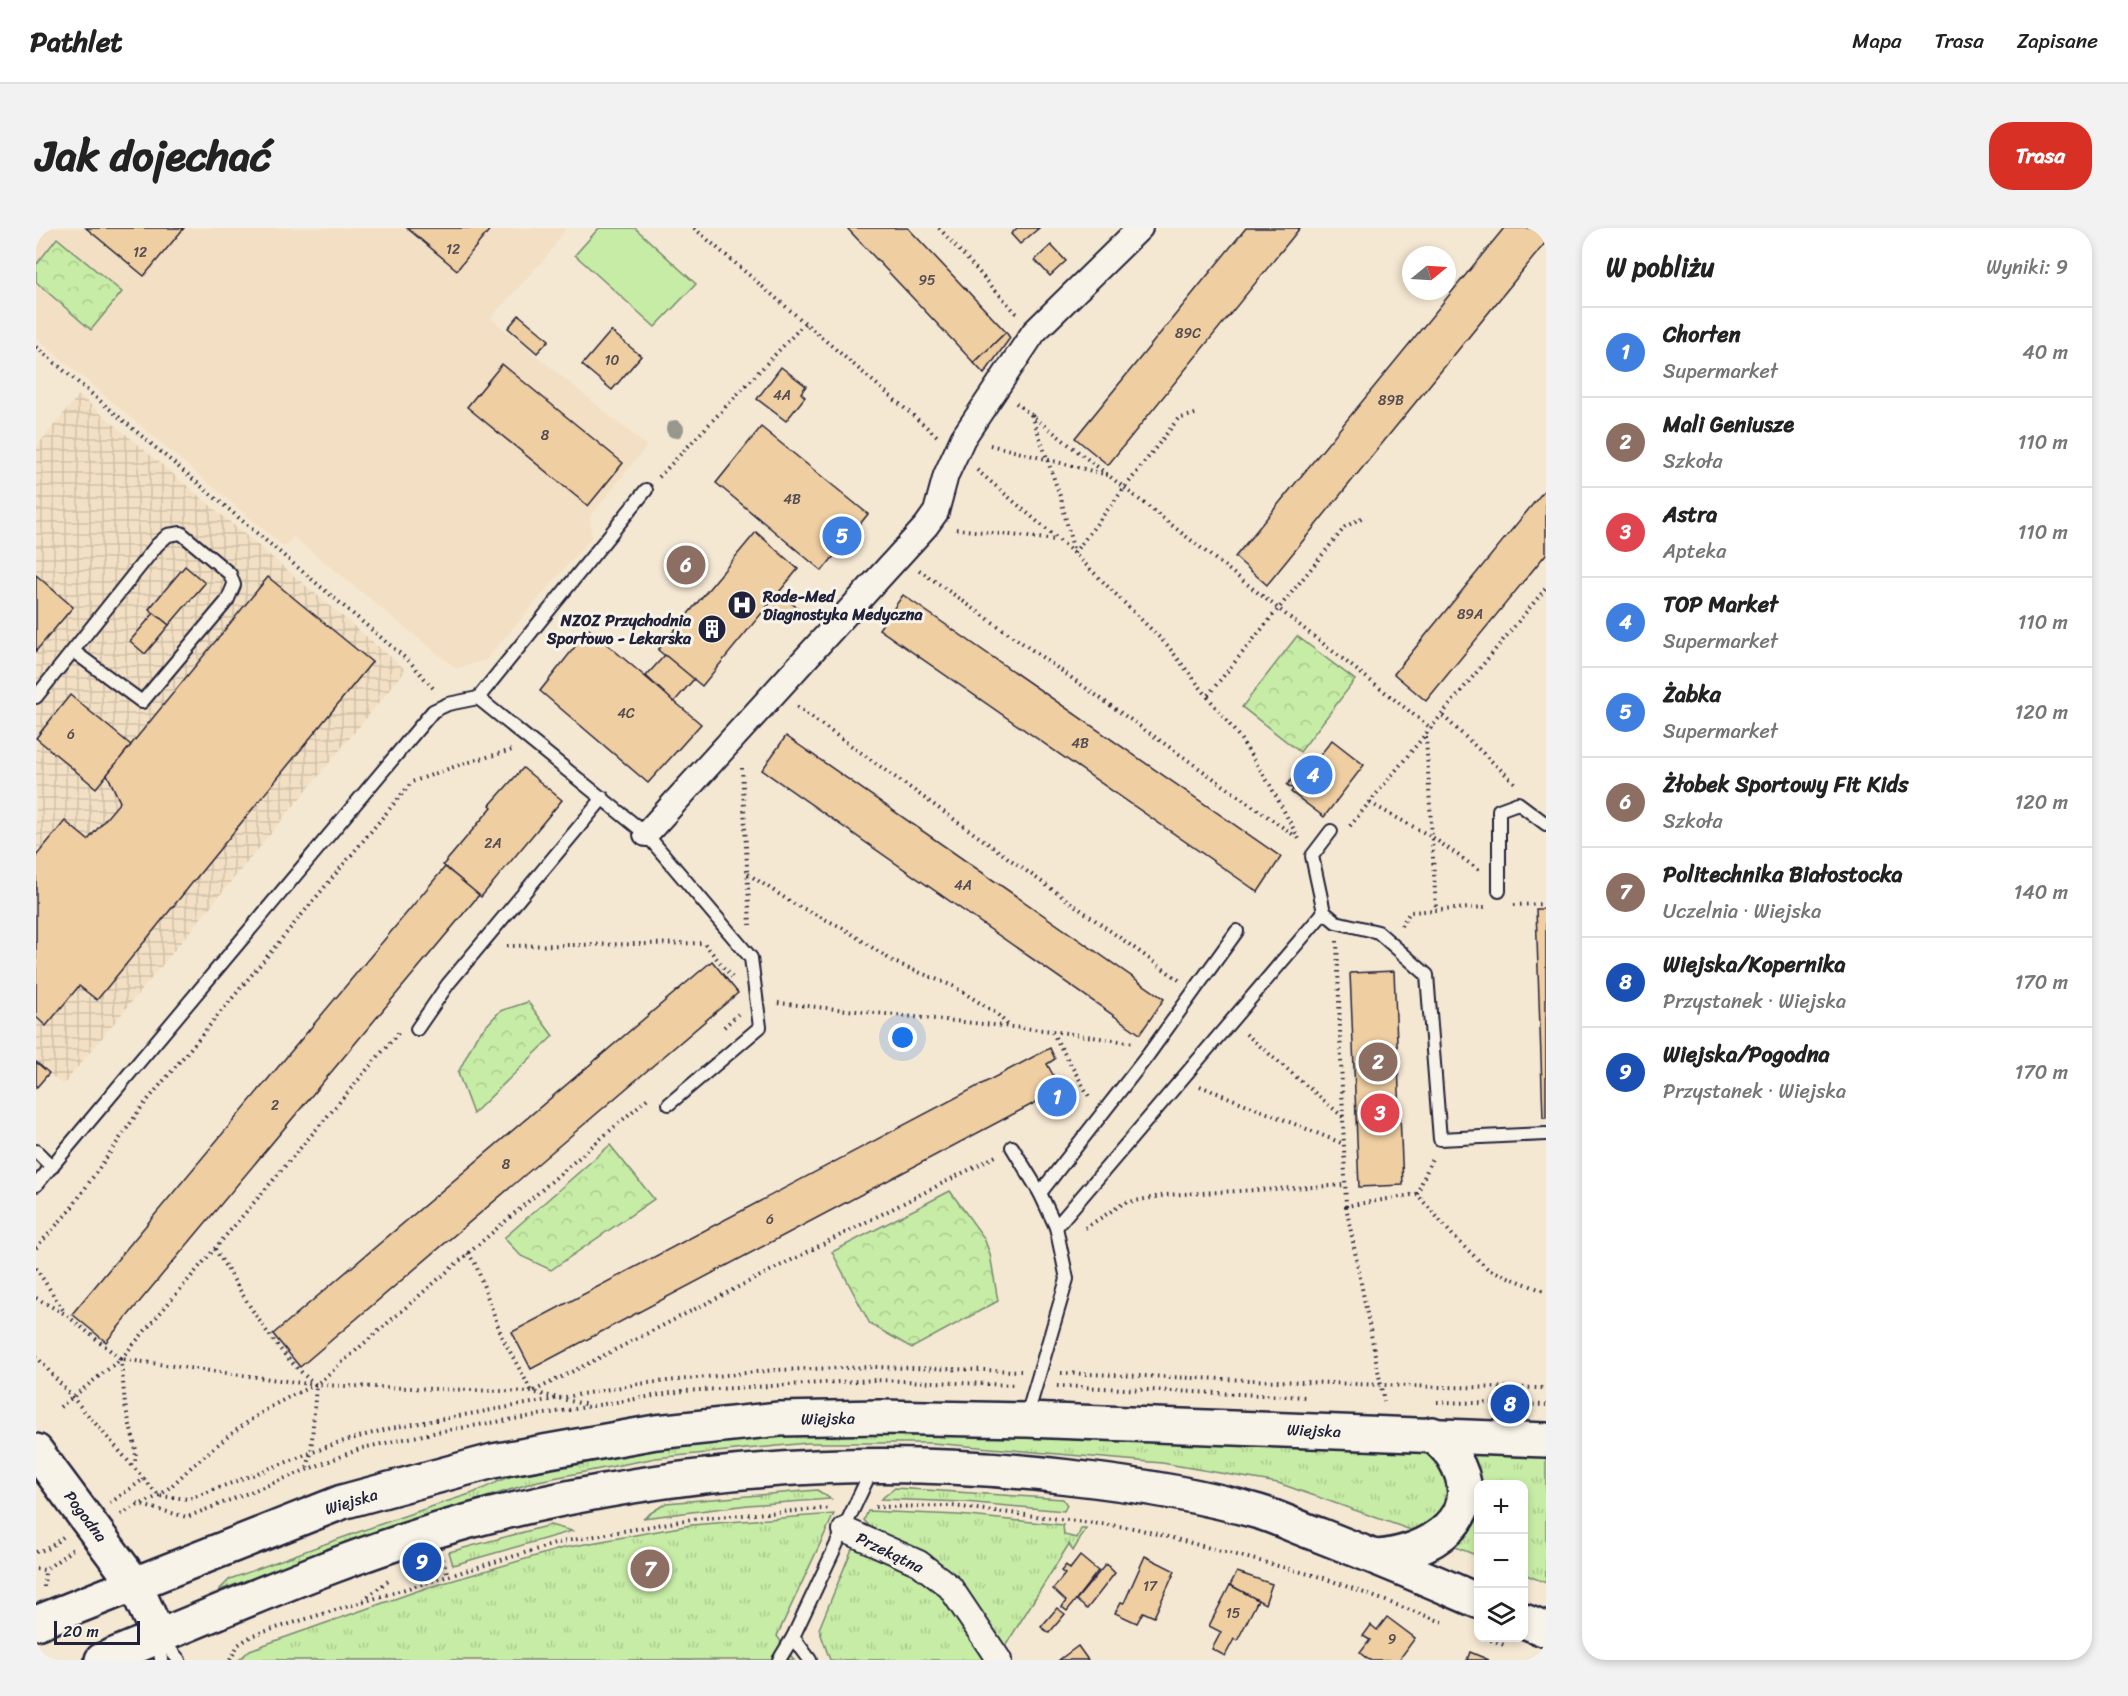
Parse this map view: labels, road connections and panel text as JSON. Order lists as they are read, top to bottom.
{
  "streets": {
    "main road": ["Wiejska", "Pogodna"],
    "street": ["Przekątna"]
  },
  "crossings": [
    ["Wiejska", "Pogodna"]
  ],
  "places": {
    "hospital": ["Rode-Med Diagnostyka Medyczna"],
    "building": ["NZOZ Przychodnia Sportowo - Lekarska"]
  },
  "house_numbers": [
    "12",
    "12",
    "95",
    "89C",
    "10",
    "4A",
    "89B",
    "8",
    "4B",
    "89A",
    "4C",
    "6",
    "4B",
    "2A",
    "4A",
    "2",
    "8",
    "6",
    "17",
    "15",
    "9"
  ],
  "scale_bar": "20 m",
  "north": "right",
  "page": {
    "header": "Pathlet",
    "nav": ["Mapa", "Trasa", "Zapisane"],
    "title": "Jak dojechać",
    "buttons": "Trasa",
    "heading": ["W pobliżu", "Wyniki: 9"],
    "list": [
      {
        "mark": "1",
        "name": "Chorten",
        "note": "Supermarket",
        "value": "40 m"
      },
      {
        "mark": "2",
        "name": "Mali Geniusze",
        "note": "Szkoła",
        "value": "110 m"
      },
      {
        "mark": "3",
        "name": "Astra",
        "note": "Apteka",
        "value": "110 m"
      },
      {
        "mark": "4",
        "name": "TOP Market",
        "note": "Supermarket",
        "value": "110 m"
      },
      {
        "mark": "5",
        "name": "Żabka",
        "note": "Supermarket",
        "value": "120 m"
      },
      {
        "mark": "6",
        "name": "Żłobek Sportowy Fit Kids",
        "note": "Szkoła",
        "value": "120 m"
      },
      {
        "mark": "7",
        "name": "Politechnika Białostocka",
        "note": "Uczelnia · Wiejska",
        "value": "140 m"
      },
      {
        "mark": "8",
        "name": "Wiejska/Kopernika",
        "note": "Przystanek · Wiejska",
        "value": "170 m"
      },
      {
        "mark": "9",
        "name": "Wiejska/Pogodna",
        "note": "Przystanek · Wiejska",
        "value": "170 m"
      }
    ],
    "pins": [
      "5",
      "6",
      "4",
      "2",
      "1",
      "3",
      "8",
      "9",
      "7"
    ],
    "map_buttons": ["+", "−"],
    "scale": "20 m"
  }
}
